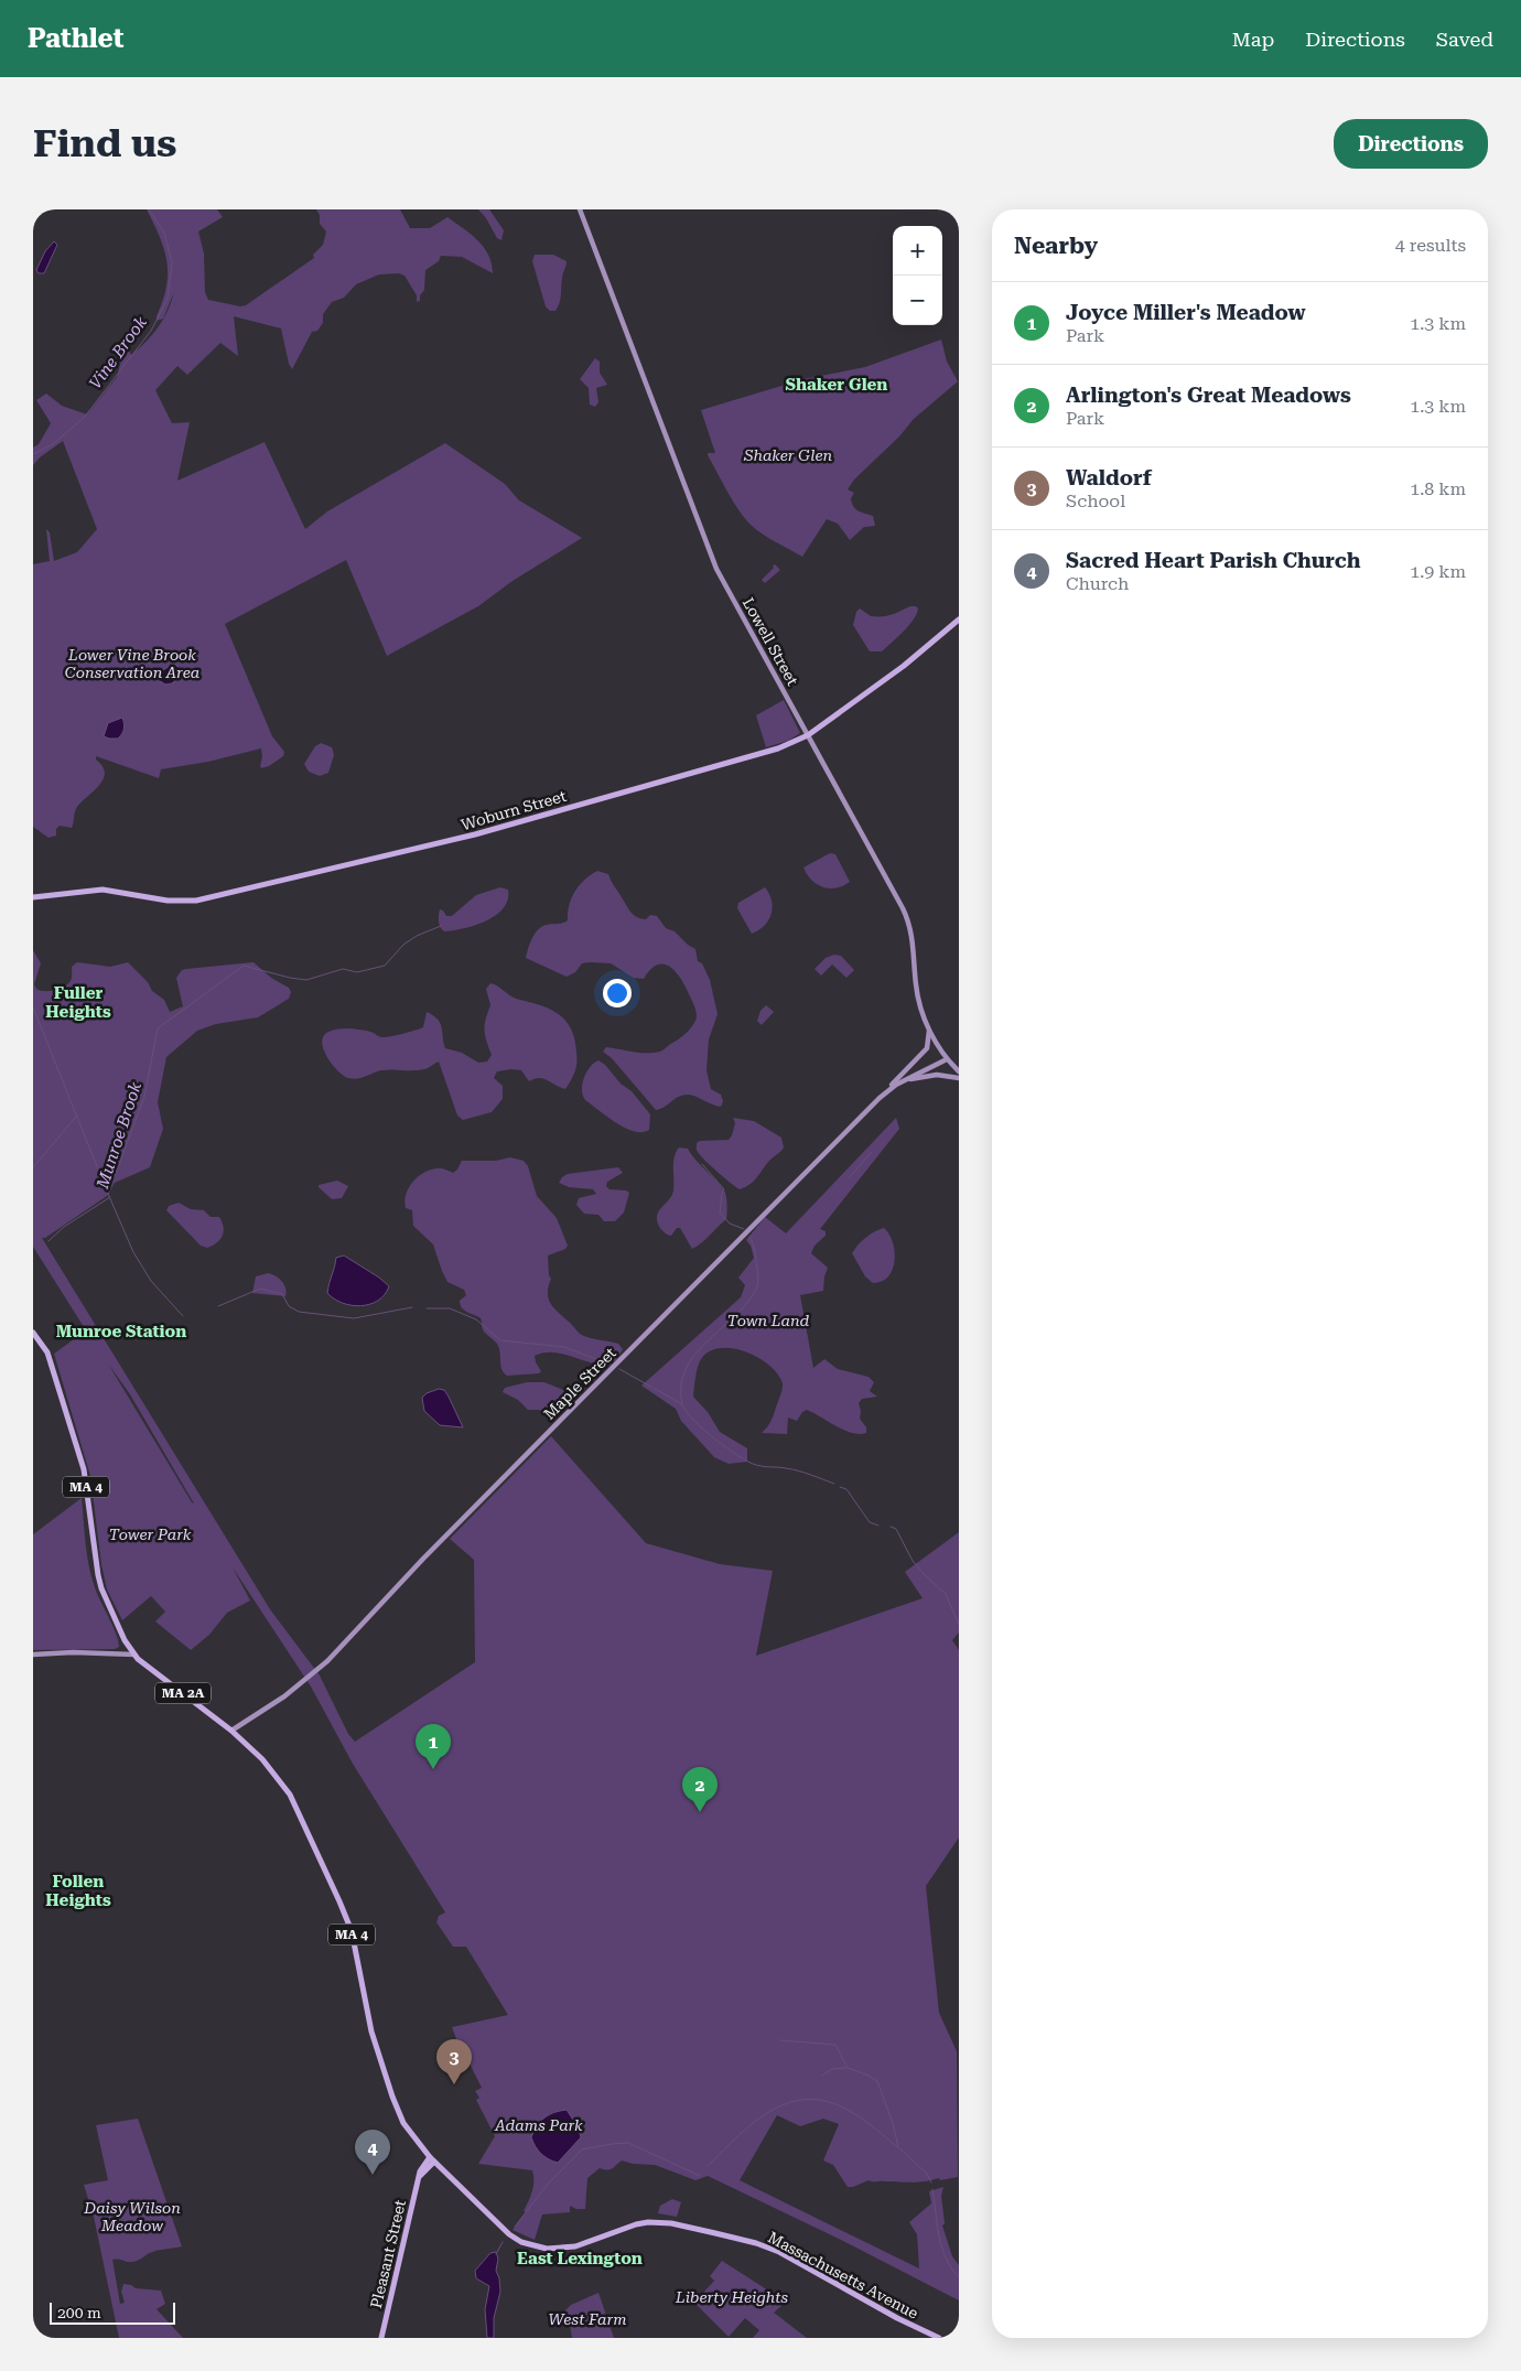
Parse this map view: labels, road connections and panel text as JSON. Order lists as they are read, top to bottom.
{
  "streets": {
    "main road": [
      "Lowell Street",
      "Woburn Street",
      "Maple Street",
      "MA 4",
      "MA 2A",
      "Pleasant Street",
      "Massachusetts Avenue"
    ]
  },
  "crossings": [
    ["Lowell Street", "Woburn Street"],
    ["Lowell Street", "Maple Street"],
    ["Maple Street", "Massachusetts Avenue"],
    ["Pleasant Street", "Massachusetts Avenue"]
  ],
  "districts": [
    "Shaker Glen",
    "Fuller Heights",
    "Munroe Station",
    "Follen Heights",
    "East Lexington"
  ],
  "water": ["Vine Brook", "Munroe Brook"],
  "parks": [
    "Shaker Glen",
    "Lower Vine Brook Conservation Area",
    "Town Land",
    "Tower Park",
    "Adams Park",
    "Daisy Wilson Meadow",
    "Liberty Heights",
    "West Farm"
  ],
  "scale_bar": "200 m",
  "page": {
    "header": "Pathlet",
    "nav": ["Map", "Directions", "Saved"],
    "buttons": "Directions",
    "title": "Find us",
    "heading": ["Nearby", "4 results"],
    "map_buttons": ["+", "−"],
    "list": [
      {
        "mark": "1",
        "name": "Joyce Miller's Meadow",
        "note": "Park",
        "value": "1.3 km"
      },
      {
        "mark": "2",
        "name": "Arlington's Great Meadows",
        "note": "Park",
        "value": "1.3 km"
      },
      {
        "mark": "3",
        "name": "Waldorf",
        "note": "School",
        "value": "1.8 km"
      },
      {
        "mark": "4",
        "name": "Sacred Heart Parish Church",
        "note": "Church",
        "value": "1.9 km"
      }
    ],
    "pins": [
      "1",
      "2",
      "3",
      "4"
    ],
    "scale": "200 m"
  }
}
